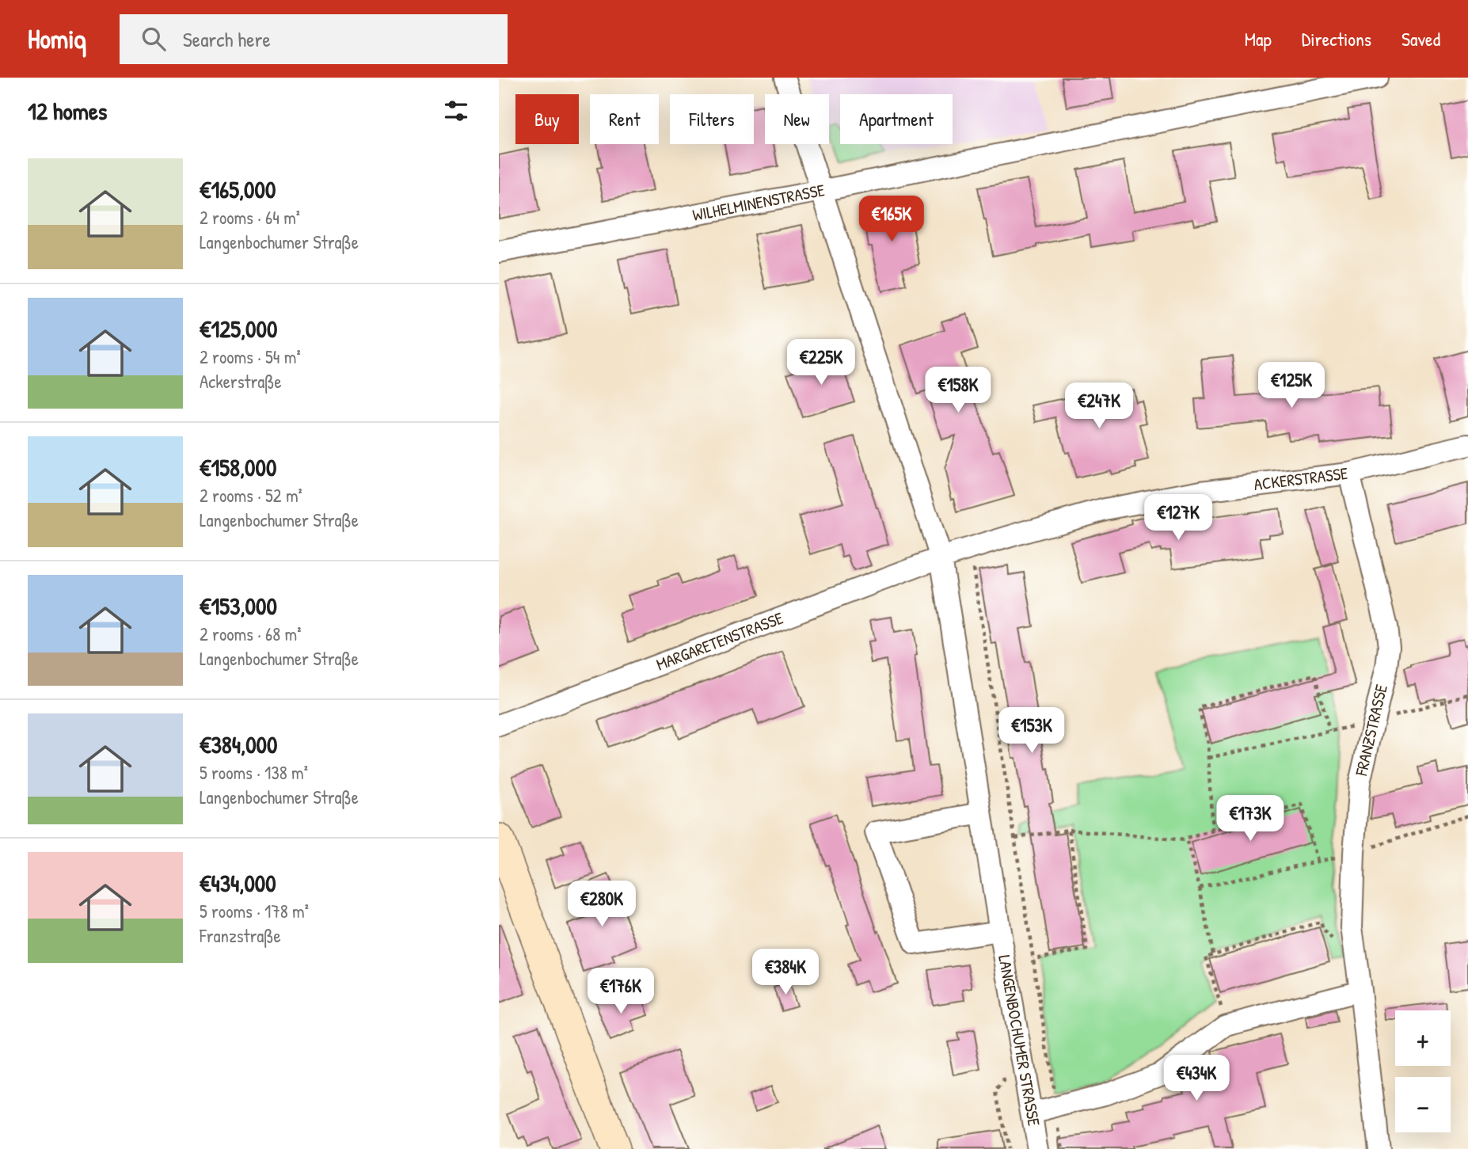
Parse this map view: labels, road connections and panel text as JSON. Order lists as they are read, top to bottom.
{
  "streets": {
    "street": [
      "WILHELMINENSTRASSE",
      "ACKERSTRASSE",
      "MARGARETENSTRASSE",
      "FRANZSTRASSE",
      "LANGENBOCHUMER STRASSE"
    ]
  },
  "crossings": [
    ["WILHELMINENSTRASSE", "LANGENBOCHUMER STRASSE"],
    ["ACKERSTRASSE", "MARGARETENSTRASSE"],
    ["ACKERSTRASSE", "FRANZSTRASSE"],
    ["ACKERSTRASSE", "LANGENBOCHUMER STRASSE"],
    ["MARGARETENSTRASSE", "LANGENBOCHUMER STRASSE"]
  ],
  "page": {
    "header": "Homiq",
    "search": "Search here",
    "nav": ["Map", "Directions", "Saved"],
    "heading": "12 homes",
    "chip": [
      "Buy",
      "Rent",
      "Filters",
      "New",
      "Apartment"
    ],
    "list": [
      {
        "name": "€165,000",
        "note": "2 rooms · 64 m² · Langenbochumer Straße"
      },
      {
        "name": "€125,000",
        "note": "2 rooms · 54 m² · Ackerstraße"
      },
      {
        "name": "€158,000",
        "note": "2 rooms · 52 m² · Langenbochumer Straße"
      },
      {
        "name": "€153,000",
        "note": "2 rooms · 68 m² · Langenbochumer Straße"
      },
      {
        "name": "€384,000",
        "note": "5 rooms · 138 m² · Langenbochumer Straße"
      },
      {
        "name": "€434,000",
        "note": "5 rooms · 178 m² · Franzstraße"
      }
    ],
    "price": [
      "€165K",
      "€225K",
      "€125K",
      "€158K",
      "€247K",
      "€127K",
      "€153K",
      "€173K",
      "€280K",
      "€384K",
      "€176K",
      "€434K"
    ],
    "map_buttons": ["+", "−"]
  }
}
